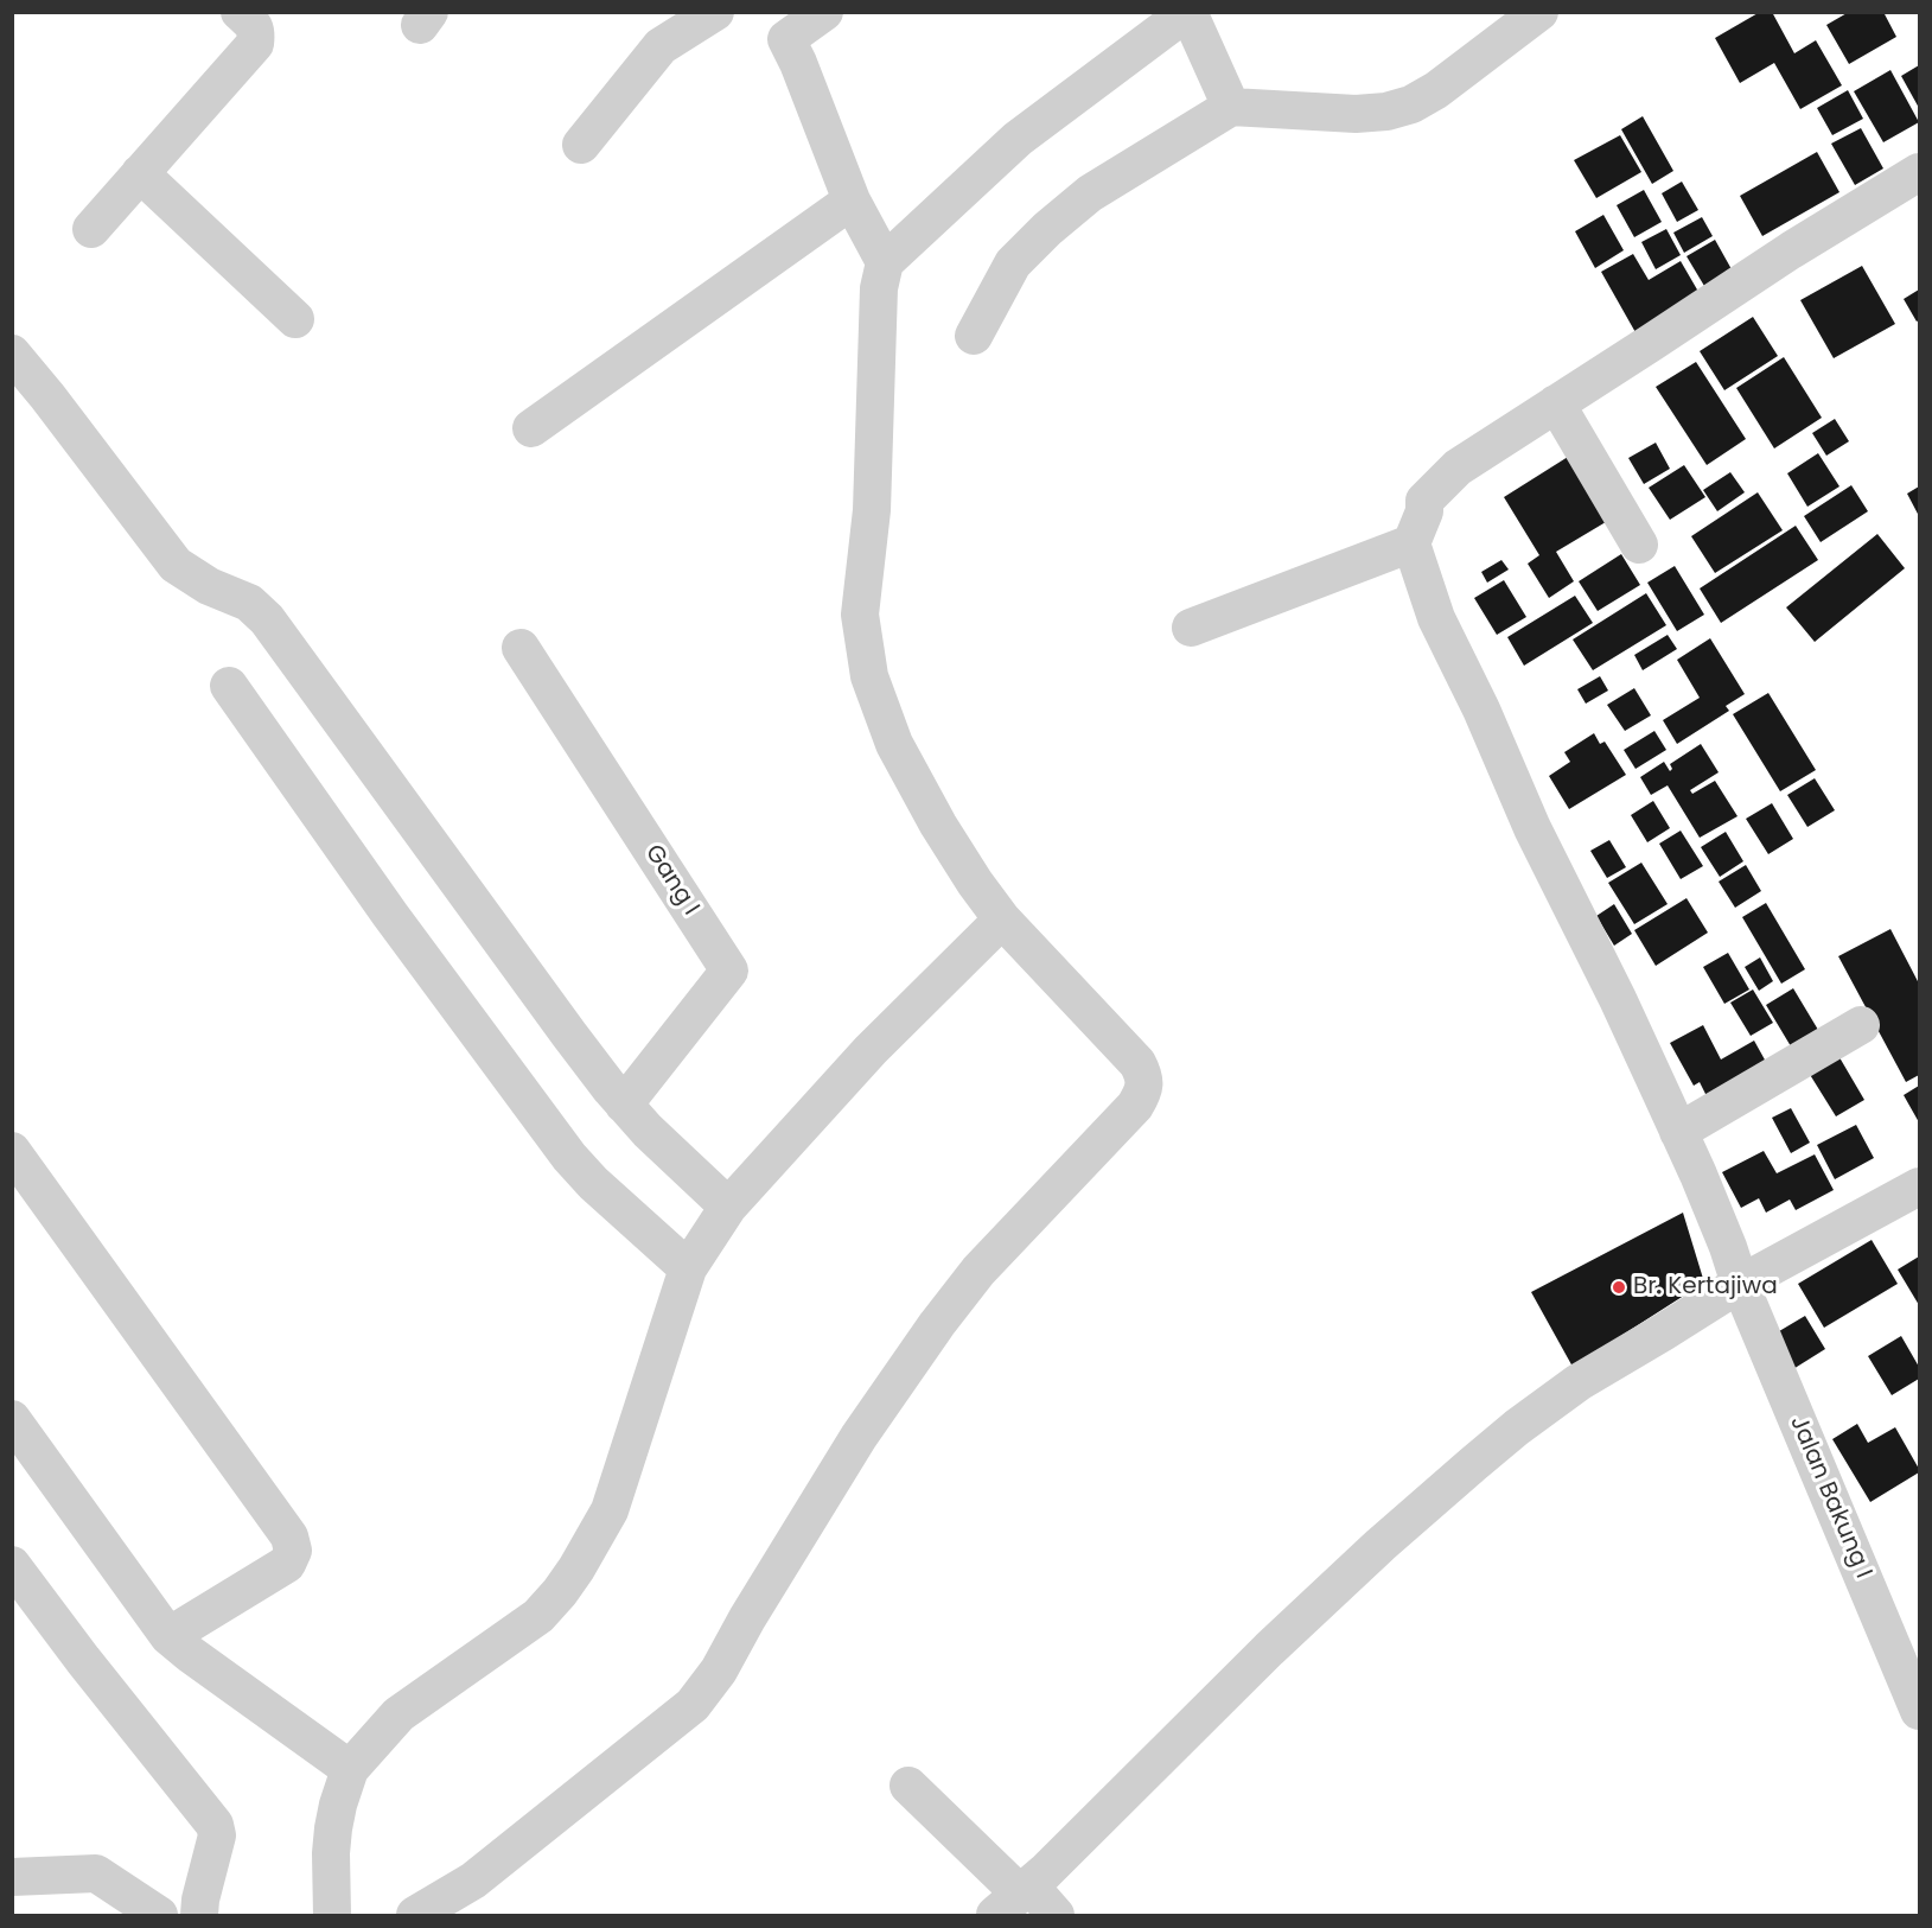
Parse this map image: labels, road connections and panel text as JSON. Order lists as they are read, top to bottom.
{
  "streets": {
    "street": ["Gang I", "Jalan Bakung I"]
  },
  "places": ["Br. Kertajiwa"]
}
